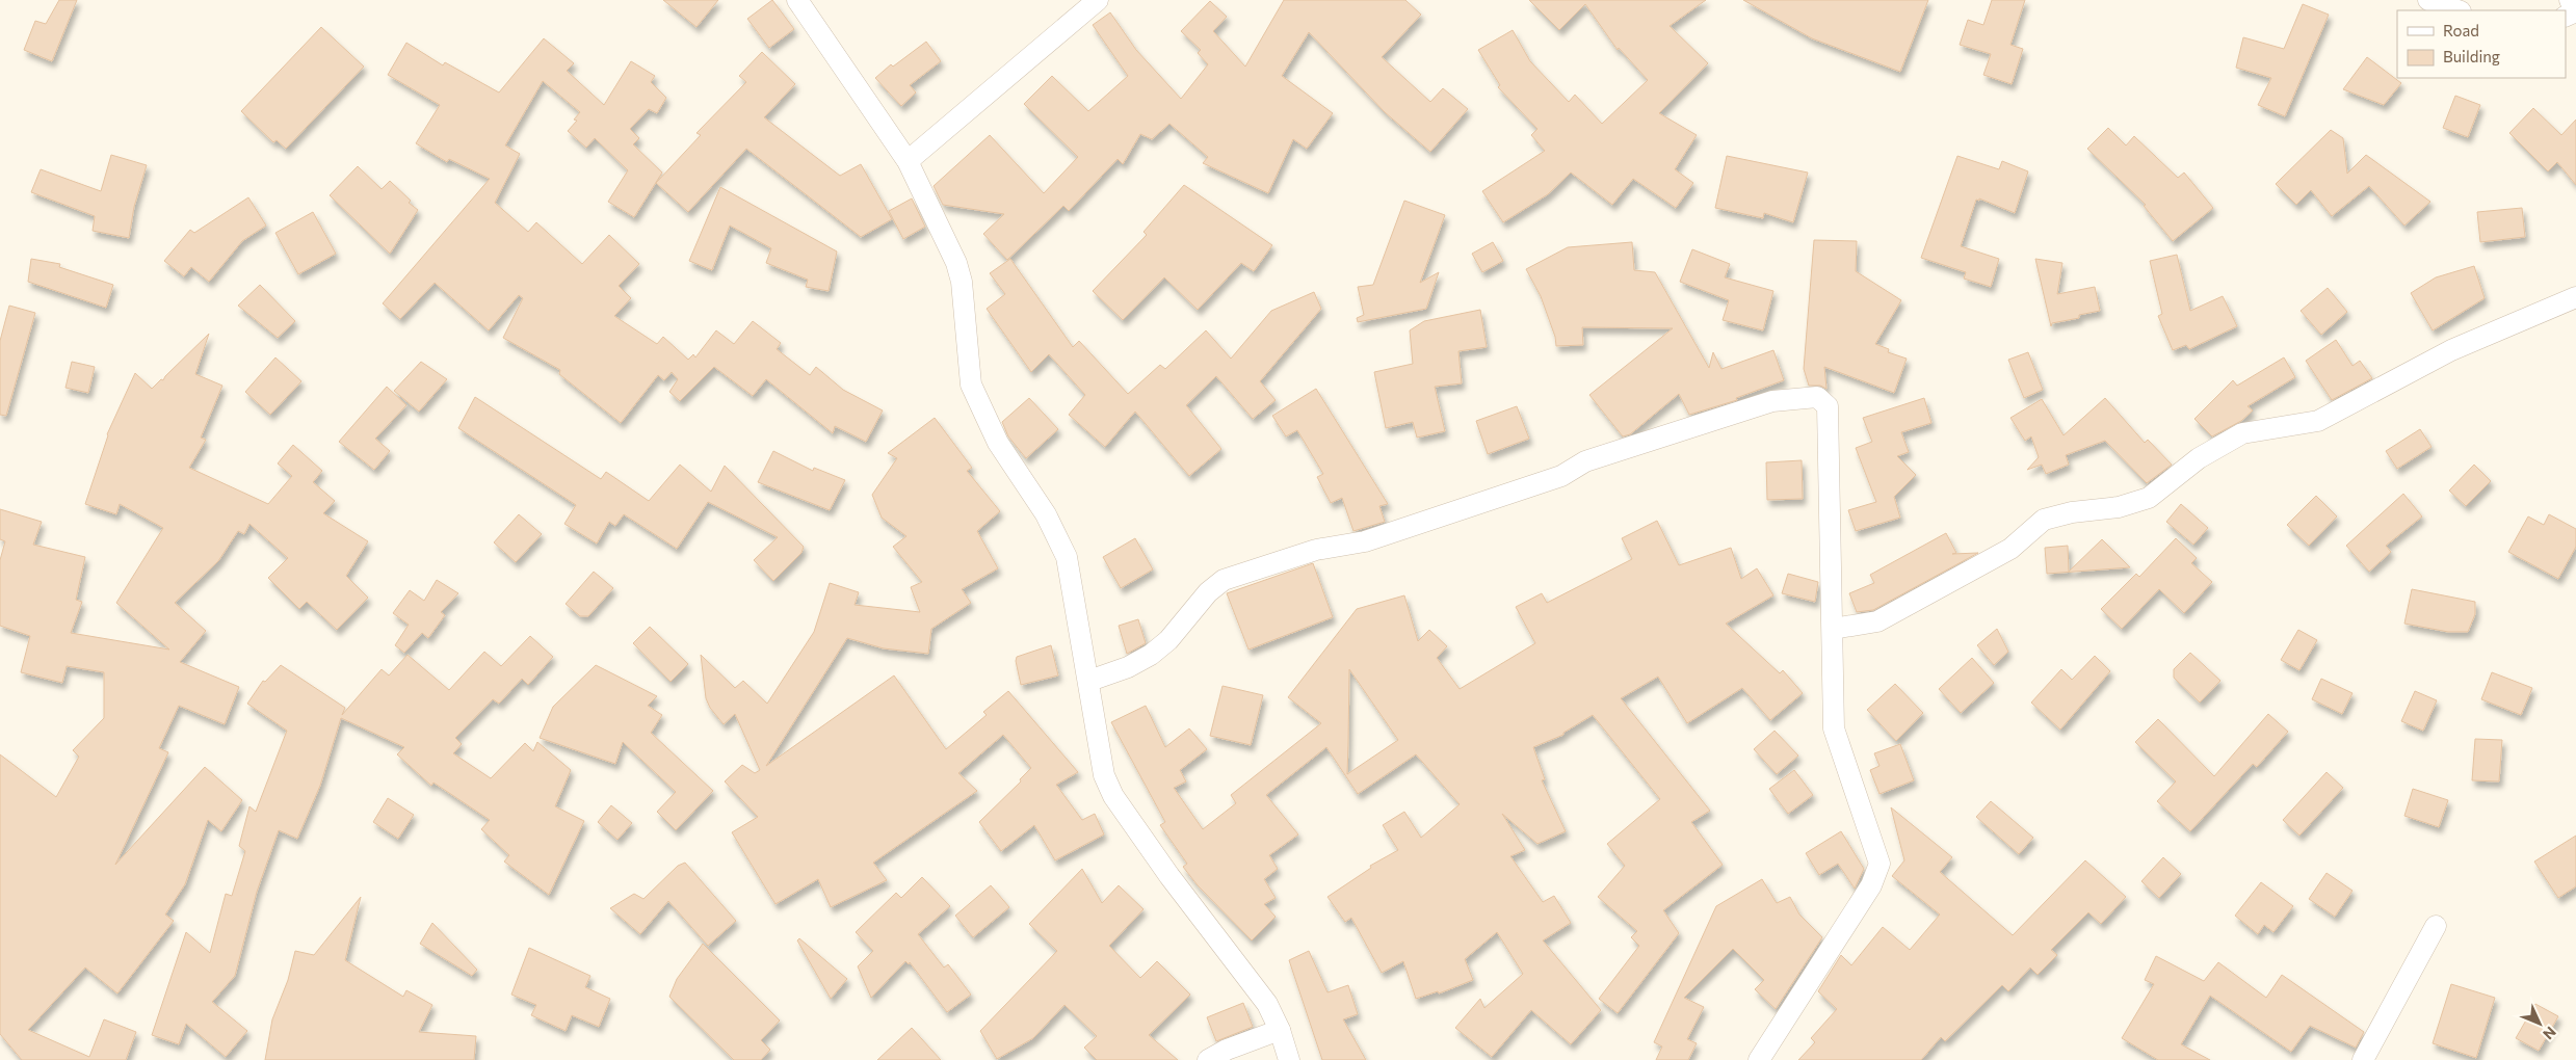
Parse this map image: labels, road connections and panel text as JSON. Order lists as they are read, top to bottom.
{
  "legend": ["Road", "Building"],
  "north": "bottom right"
}
